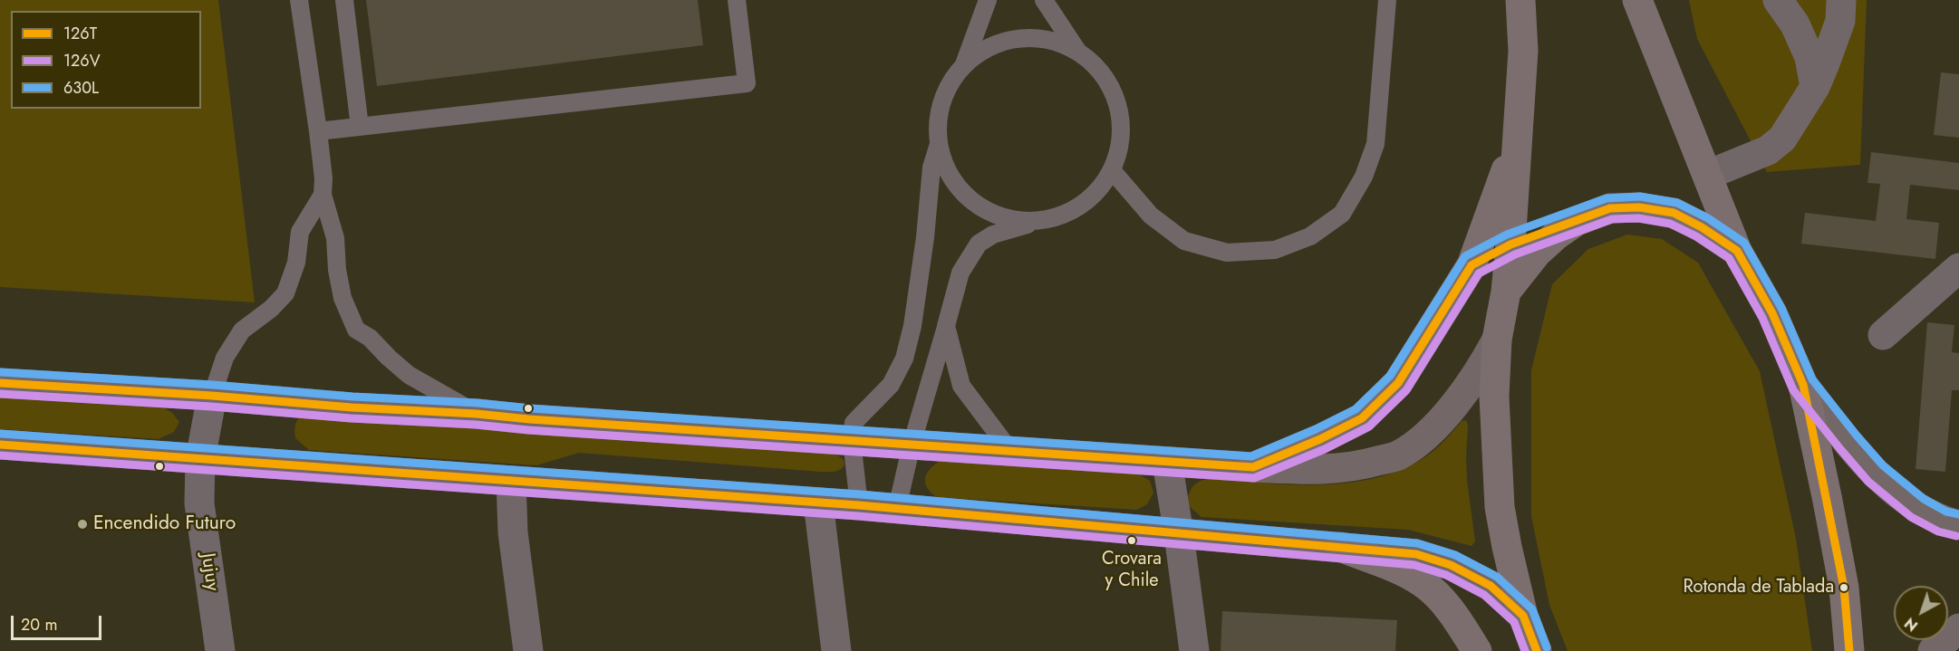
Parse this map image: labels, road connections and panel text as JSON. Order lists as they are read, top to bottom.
{
  "streets": {
    "street": ["Jujuy"]
  },
  "places": ["Encendido Futuro", "Crovara y Chile", "Rotonda de Tablada"],
  "lines": ["transit line 630L", "transit line 126T", "transit line 126V"],
  "legend": ["126T", "126V", "630L"],
  "scale_bar": "20 m",
  "north": "bottom left"
}
